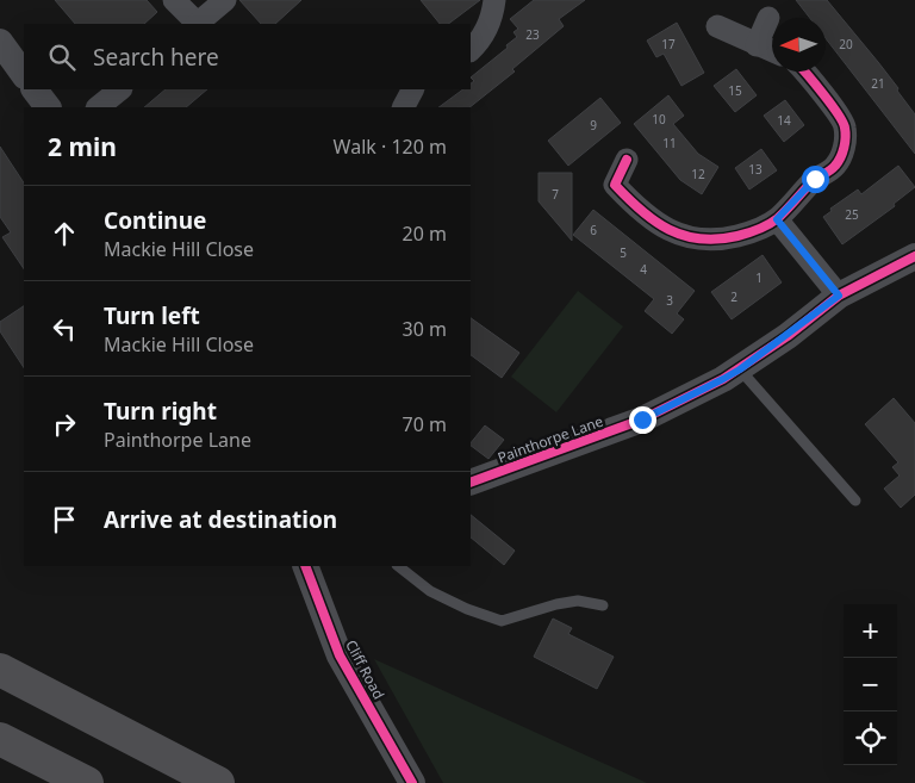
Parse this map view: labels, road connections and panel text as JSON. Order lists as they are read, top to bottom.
{
  "streets": {
    "street": ["Painthorpe Lane", "Cliff Road"]
  },
  "house_numbers": [
    "23",
    "17",
    "20",
    "21",
    "15",
    "10",
    "14",
    "9",
    "11",
    "13",
    "12",
    "7",
    "25",
    "6",
    "5",
    "4",
    "1",
    "2",
    "3"
  ],
  "north": "left",
  "page": {
    "search": "Search here",
    "heading": ["2 min", "Walk · 120 m"],
    "list": [
      ["Continue", "Mackie Hill Close", "20 m"],
      ["Turn left", "Mackie Hill Close", "30 m"],
      ["Turn right", "Painthorpe Lane", "70 m"],
      "Arrive at destination"
    ],
    "map_buttons": ["+", "−"]
  }
}
